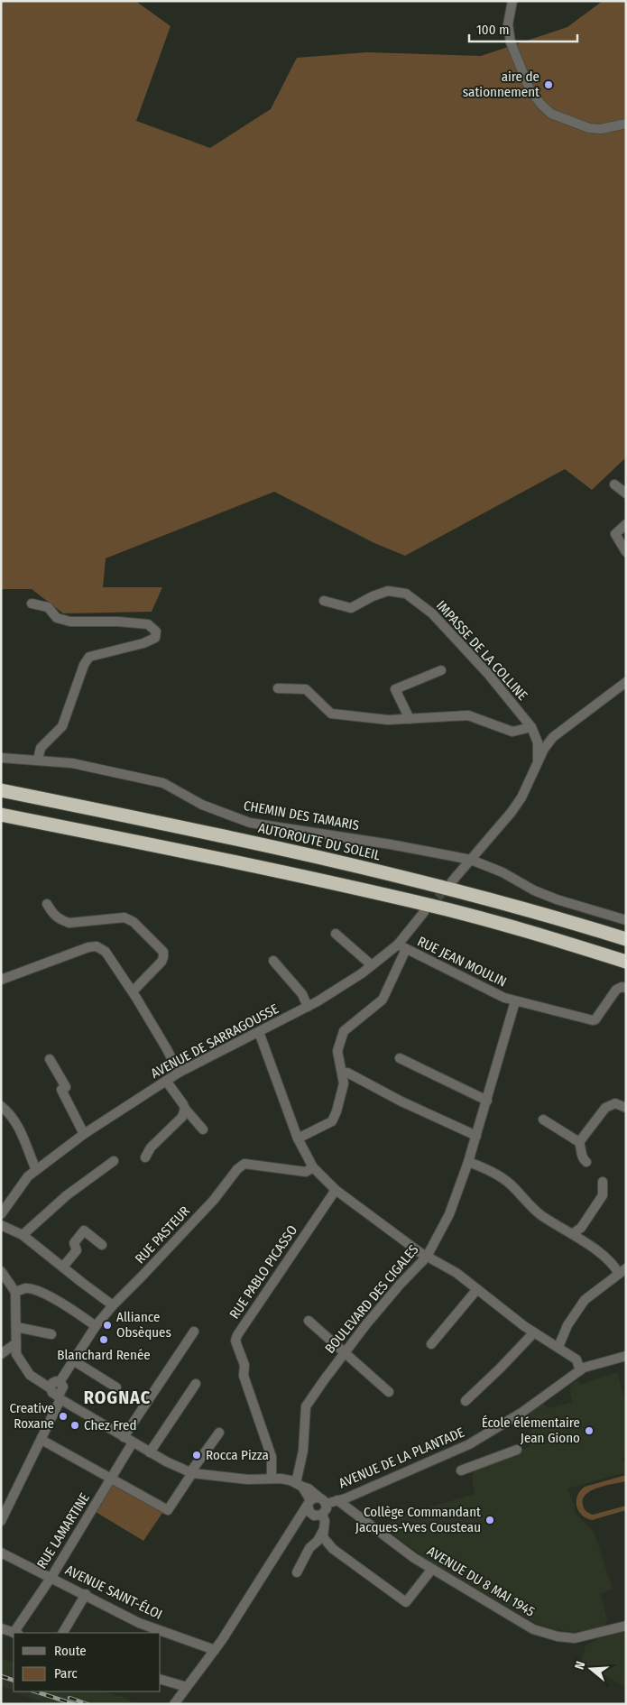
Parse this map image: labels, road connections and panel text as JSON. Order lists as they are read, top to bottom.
{
  "streets": {
    "highway": ["AUTOROUTE DU SOLEIL"],
    "street": [
      "IMPASSE DE LA COLLINE",
      "CHEMIN DES TAMARIS",
      "RUE JEAN MOULIN",
      "AVENUE DE SARRAGOUSSE",
      "RUE PASTEUR",
      "RUE PABLO PICASSO",
      "BOULEVARD DES CIGALES",
      "AVENUE DE LA PLANTADE",
      "RUE LAMARTINE",
      "AVENUE DU 8 MAI 1945",
      "AVENUE SAINT-ÉLOI"
    ]
  },
  "crossings": [
    ["RUE JEAN MOULIN", "AVENUE DE SARRAGOUSSE"],
    ["RUE JEAN MOULIN", "BOULEVARD DES CIGALES"],
    ["AVENUE DE LA PLANTADE", "AVENUE DU 8 MAI 1945"],
    ["RUE LAMARTINE", "AVENUE SAINT-ÉLOI"]
  ],
  "districts": ["ROGNAC"],
  "places": [
    "aire de sationnement",
    "Alliance Obsèques",
    "Blanchard Renée",
    "Creative Roxane",
    "Chez Fred",
    "École élémentaire Jean Giono",
    "Rocca Pizza",
    "Collège Commandant Jacques-Yves Cousteau"
  ],
  "legend": ["Route", "Parc"],
  "scale_bar": "100 m",
  "north": "left"
}
